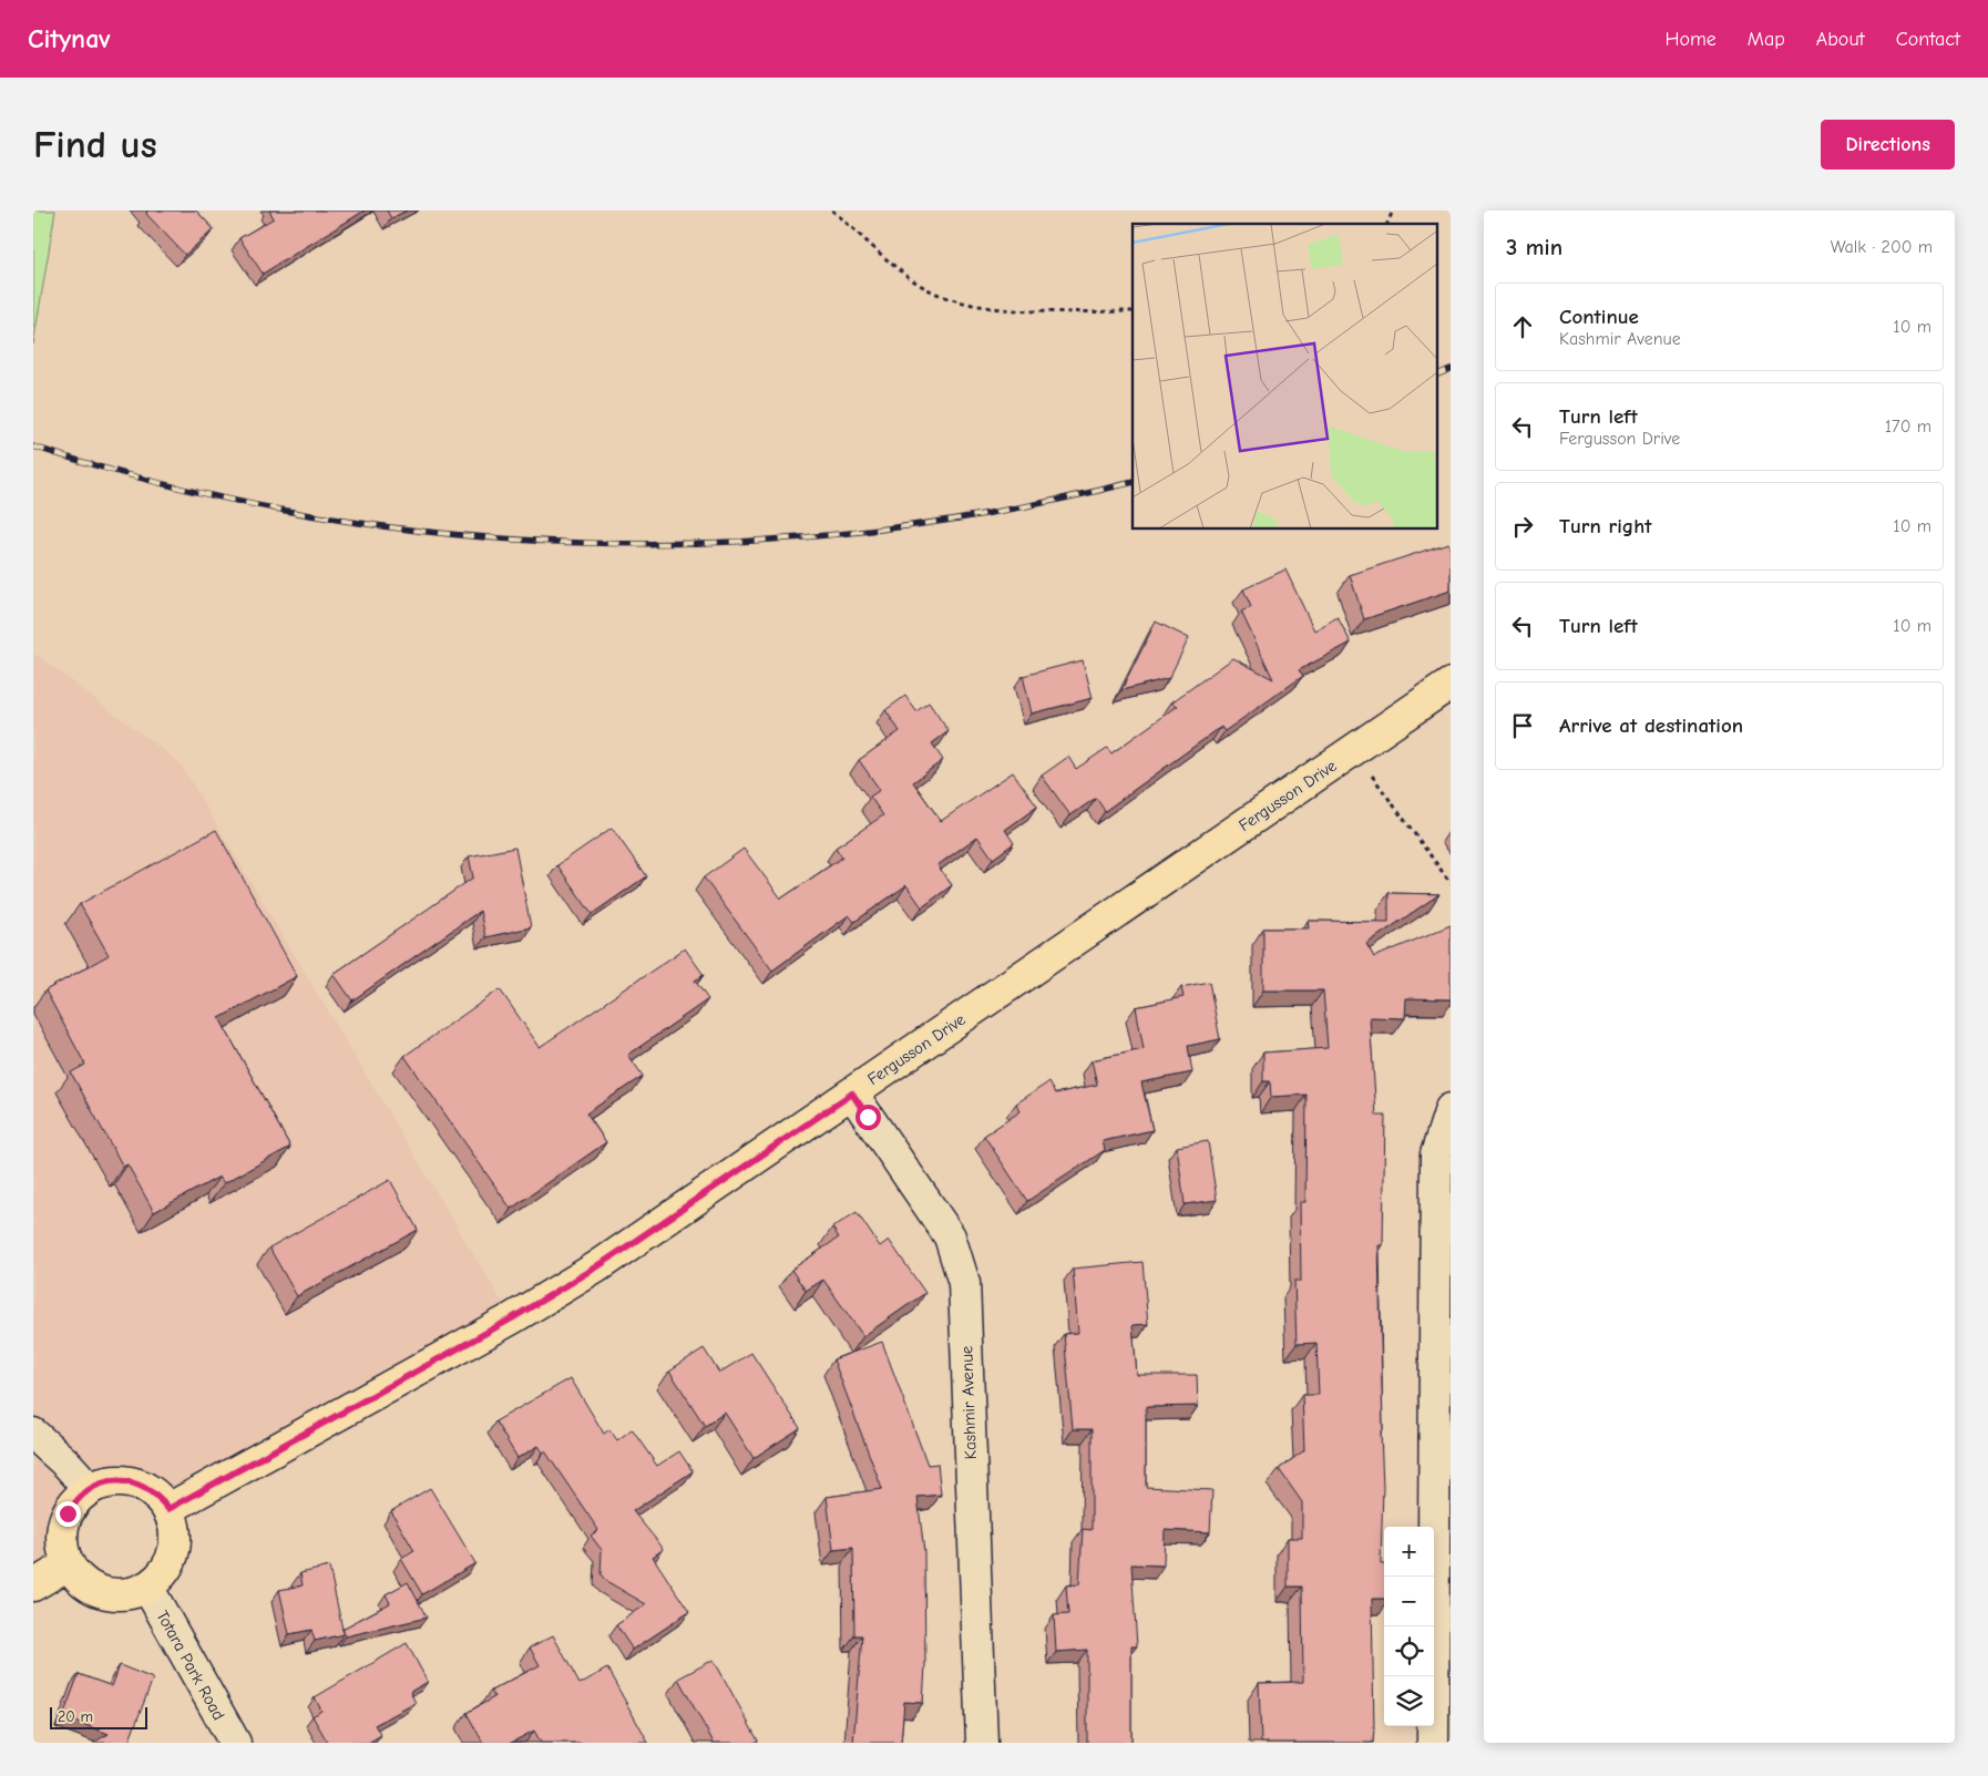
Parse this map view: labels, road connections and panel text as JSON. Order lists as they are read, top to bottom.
{
  "streets": {
    "main road": ["Fergusson Drive"],
    "street": ["Kashmir Avenue", "Totara Park Road"]
  },
  "crossings": [
    ["Fergusson Drive", "Kashmir Avenue"],
    ["Fergusson Drive", "Totara Park Road"]
  ],
  "scale_bar": "20 m",
  "page": {
    "header": "Citynav",
    "nav": [
      "Home",
      "Map",
      "About",
      "Contact"
    ],
    "buttons": "Directions",
    "title": "Find us",
    "heading": ["3 min", "Walk · 200 m"],
    "list": [
      ["Continue", "Kashmir Avenue", "10 m"],
      ["Turn left", "Fergusson Drive", "170 m"],
      ["Turn right", "10 m"],
      ["Turn left", "10 m"],
      "Arrive at destination"
    ],
    "map_buttons": ["+", "−"],
    "scale": "20 m"
  }
}
